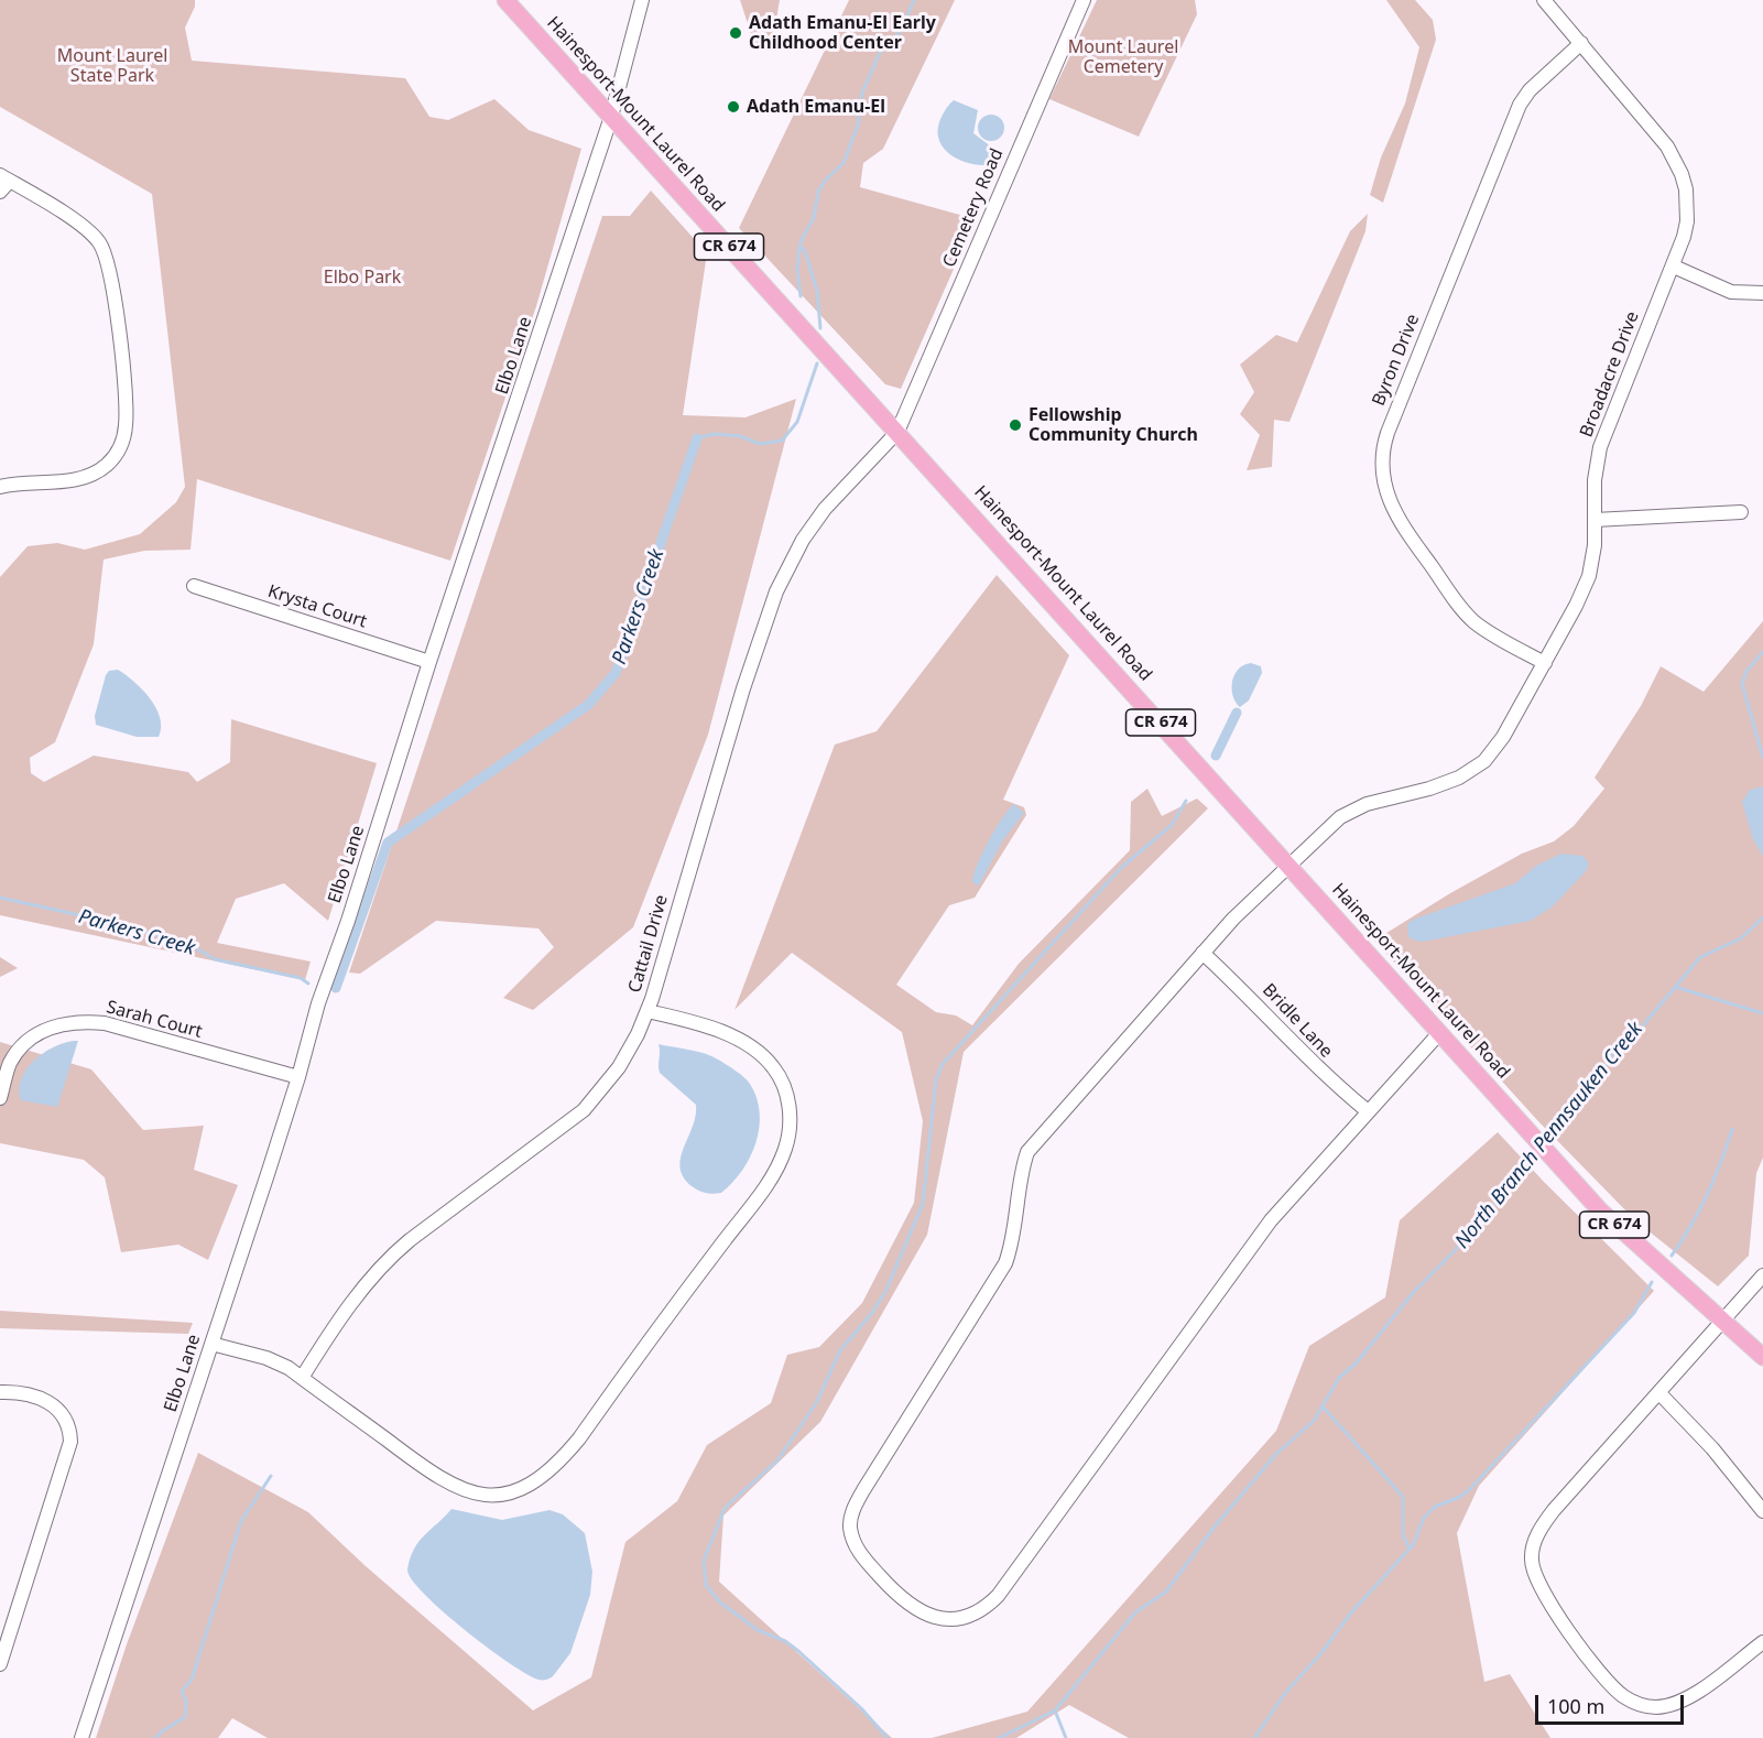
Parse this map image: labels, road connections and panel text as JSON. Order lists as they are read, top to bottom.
{
  "streets": {
    "main road": ["Hainesport-Mount Laurel Road", "CR 674"],
    "street": [
      "Cemetery Road",
      "Elbo Lane",
      "Byron Drive",
      "Broadacre Drive",
      "Krysta Court",
      "Cattail Drive",
      "Sarah Court",
      "Bridle Lane"
    ]
  },
  "crossings": [
    ["Hainesport-Mount Laurel Road", "Cemetery Road"],
    ["Hainesport-Mount Laurel Road", "Elbo Lane"],
    ["Hainesport-Mount Laurel Road", "Broadacre Drive"],
    ["Hainesport-Mount Laurel Road", "Cattail Drive"],
    ["Cemetery Road", "Cattail Drive"],
    ["Elbo Lane", "Krysta Court"],
    ["Elbo Lane", "Sarah Court"],
    ["Byron Drive", "Broadacre Drive"],
    ["Broadacre Drive", "Bridle Lane"]
  ],
  "water": ["Parkers Creek", "North Branch Pennsauken Creek"],
  "parks": ["Mount Laurel Cemetery", "Mount Laurel State Park", "Elbo Park"],
  "places": ["Adath Emanu-El Early Childhood Center", "Adath Emanu-El", "Fellowship Community Church"],
  "scale_bar": "100 m"
}
